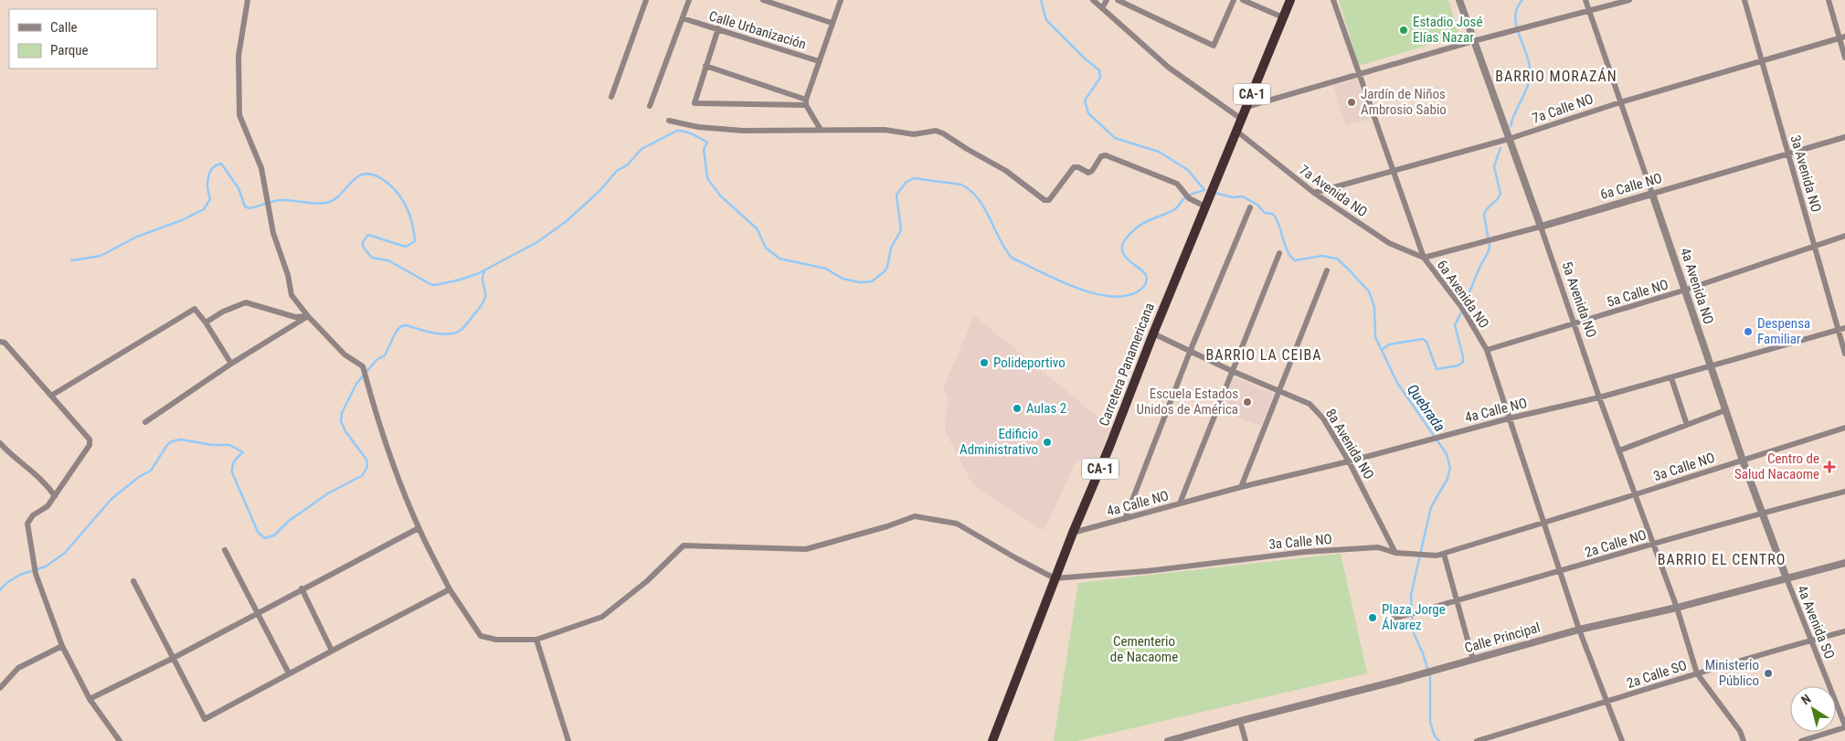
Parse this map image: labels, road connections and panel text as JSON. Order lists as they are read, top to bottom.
{
  "streets": {
    "highway": ["CA-1", "Carretera Panamericana"],
    "street": [
      "Calle Urbanización",
      "7a Calle NO",
      "3a Avenida NO",
      "6a Calle NO",
      "7a Avenida NO",
      "4a Avenida NO",
      "5a Calle NO",
      "6a Avenida NO",
      "5a Avenida NO",
      "4a Calle NO",
      "8a Avenida NO",
      "3a Calle NO",
      "2a Calle NO",
      "4a Avenida SO",
      "Calle Principal",
      "2a Calle SO"
    ]
  },
  "crossings": [
    ["7a Calle NO", "3a Avenida NO"],
    ["7a Calle NO", "7a Avenida NO"],
    ["7a Calle NO", "4a Avenida NO"],
    ["7a Calle NO", "6a Avenida NO"],
    ["7a Calle NO", "5a Avenida NO"],
    ["3a Avenida NO", "6a Calle NO"],
    ["3a Avenida NO", "5a Calle NO"],
    ["3a Avenida NO", "4a Calle NO"],
    ["6a Calle NO", "7a Avenida NO"],
    ["6a Calle NO", "4a Avenida NO"],
    ["6a Calle NO", "6a Avenida NO"],
    ["6a Calle NO", "5a Avenida NO"],
    ["7a Avenida NO", "6a Avenida NO"],
    ["7a Avenida NO", "Carretera Panamericana"],
    ["4a Avenida NO", "5a Calle NO"],
    ["4a Avenida NO", "4a Calle NO"],
    ["4a Avenida NO", "3a Calle NO"],
    ["4a Avenida NO", "2a Calle NO"],
    ["4a Avenida NO", "4a Avenida SO"],
    ["4a Avenida NO", "Calle Principal"],
    ["5a Calle NO", "6a Avenida NO"],
    ["5a Calle NO", "5a Avenida NO"],
    ["6a Avenida NO", "4a Calle NO"],
    ["6a Avenida NO", "3a Calle NO"],
    ["6a Avenida NO", "2a Calle NO"],
    ["6a Avenida NO", "Calle Principal"],
    ["6a Avenida NO", "2a Calle SO"],
    ["5a Avenida NO", "4a Calle NO"],
    ["5a Avenida NO", "3a Calle NO"],
    ["5a Avenida NO", "2a Calle NO"],
    ["5a Avenida NO", "Calle Principal"],
    ["5a Avenida NO", "2a Calle SO"],
    ["Carretera Panamericana", "4a Calle NO"],
    ["Carretera Panamericana", "8a Avenida NO"],
    ["Carretera Panamericana", "3a Calle NO"],
    ["4a Calle NO", "8a Avenida NO"],
    ["8a Avenida NO", "3a Calle NO"],
    ["4a Avenida SO", "Calle Principal"],
    ["4a Avenida SO", "2a Calle SO"]
  ],
  "districts": ["BARRIO MORAZÁN", "BARRIO LA CEIBA", "BARRIO EL CENTRO"],
  "water": ["Quebrada"],
  "parks": ["Cementerio de Nacaome"],
  "places": {
    "other": [
      "Estadio José Elías Nazar",
      "Jardín de Niños Ambrosio Sabio",
      "Despensa Familiar",
      "Polideportivo",
      "Escuela Estados Unidos de América",
      "Aulas 2",
      "Edificio Administrativo",
      "Plaza Jorge Álvarez",
      "Ministerio Público"
    ],
    "health": ["Centro de Salud Nacaome"]
  },
  "legend": ["Calle", "Parque"],
  "north": "top left"
}
